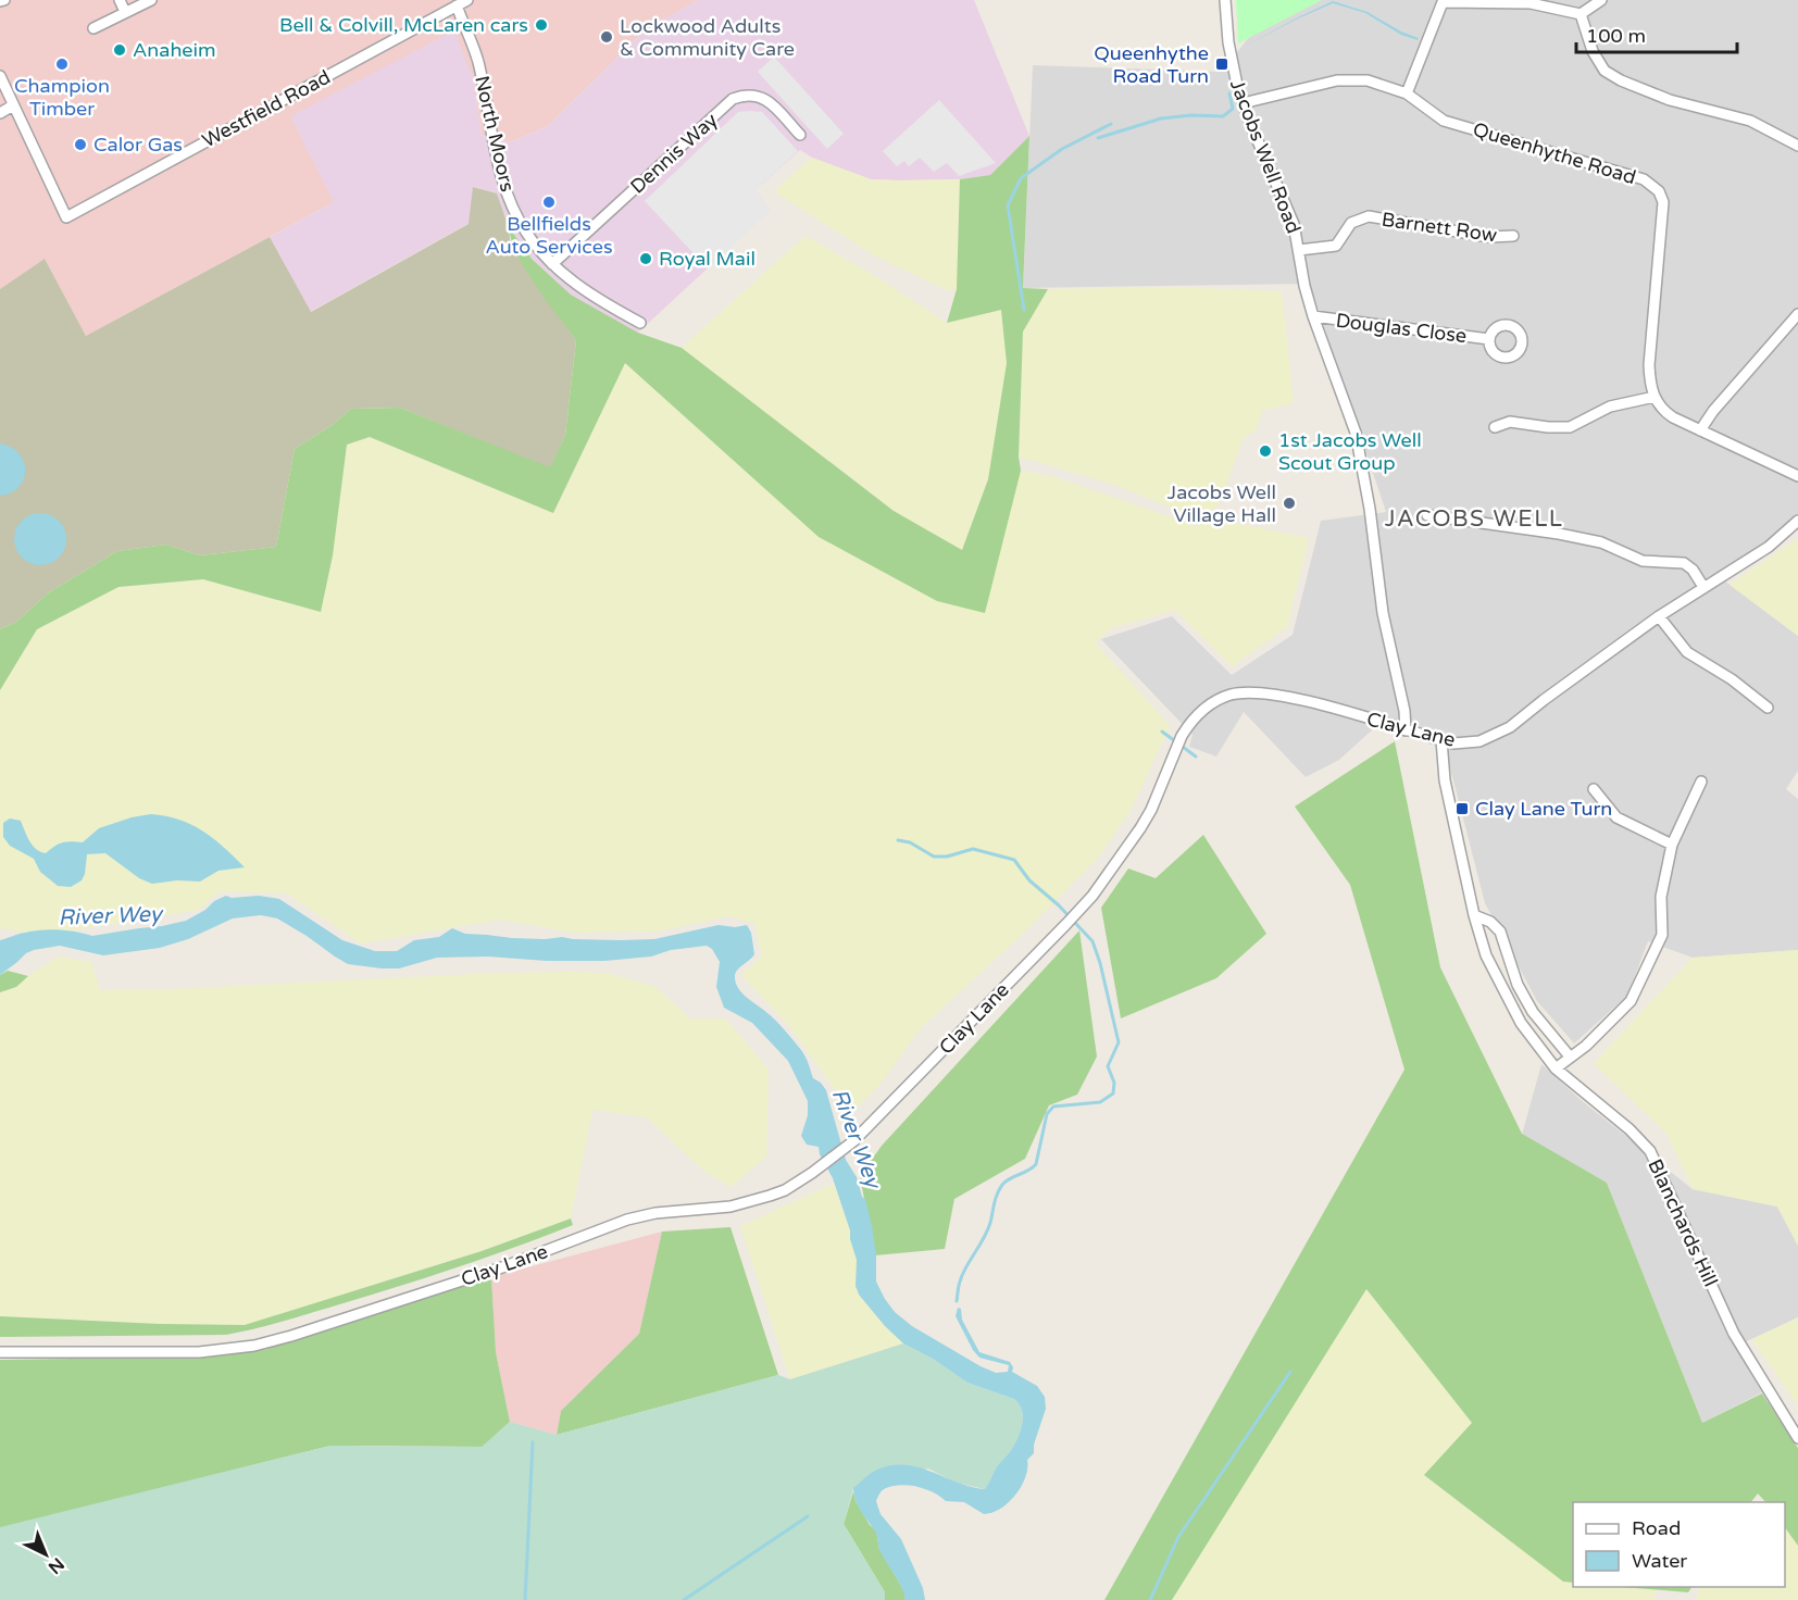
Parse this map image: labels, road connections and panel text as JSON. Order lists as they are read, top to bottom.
{
  "streets": {
    "street": [
      "Westfield Road",
      "North Moors",
      "Dennis Way",
      "Queenhythe Road",
      "Jacobs Well Road",
      "Barnett Row",
      "Douglas Close",
      "Clay Lane",
      "Blanchards Hill"
    ]
  },
  "crossings": [
    ["Westfield Road", "North Moors"],
    ["North Moors", "Dennis Way"],
    ["Queenhythe Road", "Jacobs Well Road"],
    ["Jacobs Well Road", "Barnett Row"],
    ["Jacobs Well Road", "Douglas Close"],
    ["Jacobs Well Road", "Clay Lane"],
    ["Clay Lane", "Blanchards Hill"]
  ],
  "districts": ["JACOBS WELL"],
  "water": ["River Wey"],
  "places": {
    "other": [
      "Bell & Colvill, McLaren cars",
      "Lockwood Adults & Community Care",
      "Anaheim",
      "Champion Timber",
      "Calor Gas",
      "Bellfields Auto Services",
      "Royal Mail",
      "1st Jacobs Well Scout Group",
      "Jacobs Well Village Hall"
    ],
    "transit": ["Queenhythe Road Turn", "Clay Lane Turn"]
  },
  "legend": ["Road", "Water"],
  "scale_bar": "100 m",
  "north": "bottom right"
}
